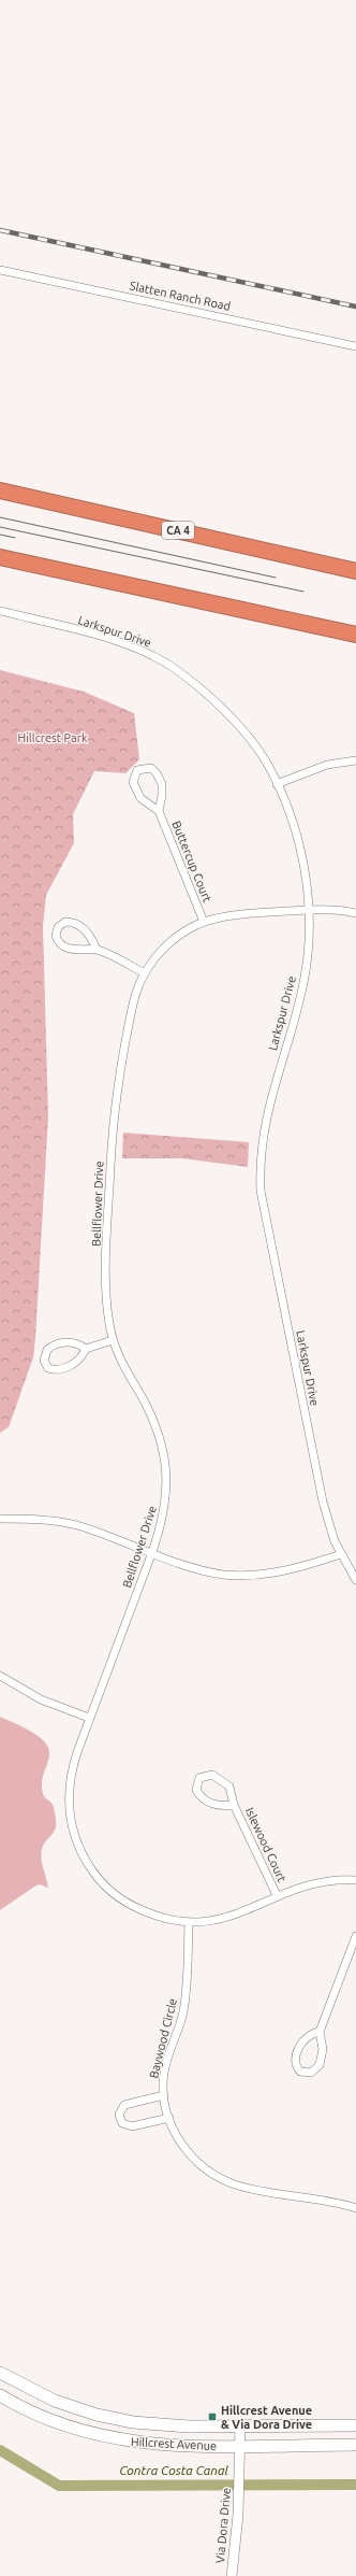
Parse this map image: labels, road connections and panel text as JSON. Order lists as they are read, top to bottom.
{
  "streets": {
    "highway": ["CA 4"],
    "main road": ["Hillcrest Avenue"],
    "street": [
      "Slatten Ranch Road",
      "Larkspur Drive",
      "Buttercup Court",
      "Bellflower Drive",
      "Islewood Court",
      "Baywood Circle",
      "Via Dora Drive"
    ]
  },
  "crossings": [
    ["Larkspur Drive", "Bellflower Drive"],
    ["Buttercup Court", "Bellflower Drive"],
    ["Bellflower Drive", "Islewood Court"],
    ["Bellflower Drive", "Baywood Circle"],
    ["Hillcrest Avenue", "Via Dora Drive"]
  ],
  "water": ["Contra Costa Canal"],
  "parks": ["Hillcrest Park"],
  "places": {
    "transit": ["Hillcrest Avenue & Via Dora Drive"]
  }
}
